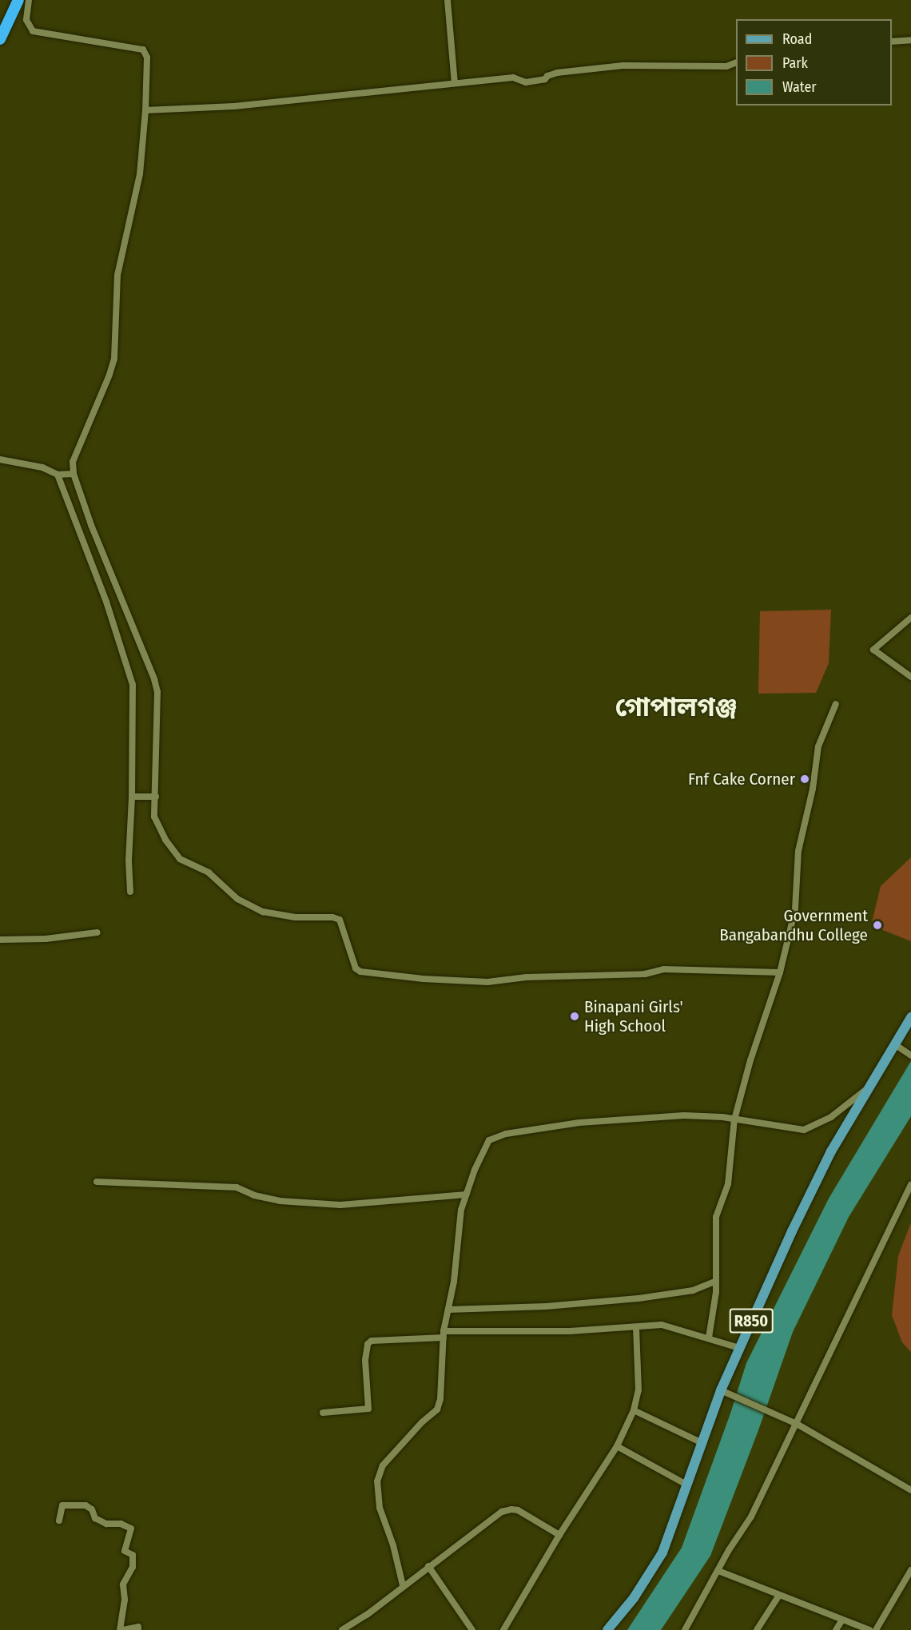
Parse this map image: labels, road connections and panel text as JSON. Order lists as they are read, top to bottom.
{
  "streets": {
    "main road": ["R850"]
  },
  "districts": ["গোপালগঞ্জ"],
  "places": ["Fnf Cake Corner", "Government Bangabandhu College", "Binapani Girls' High School"],
  "legend": ["Road", "Park", "Water"]
}
